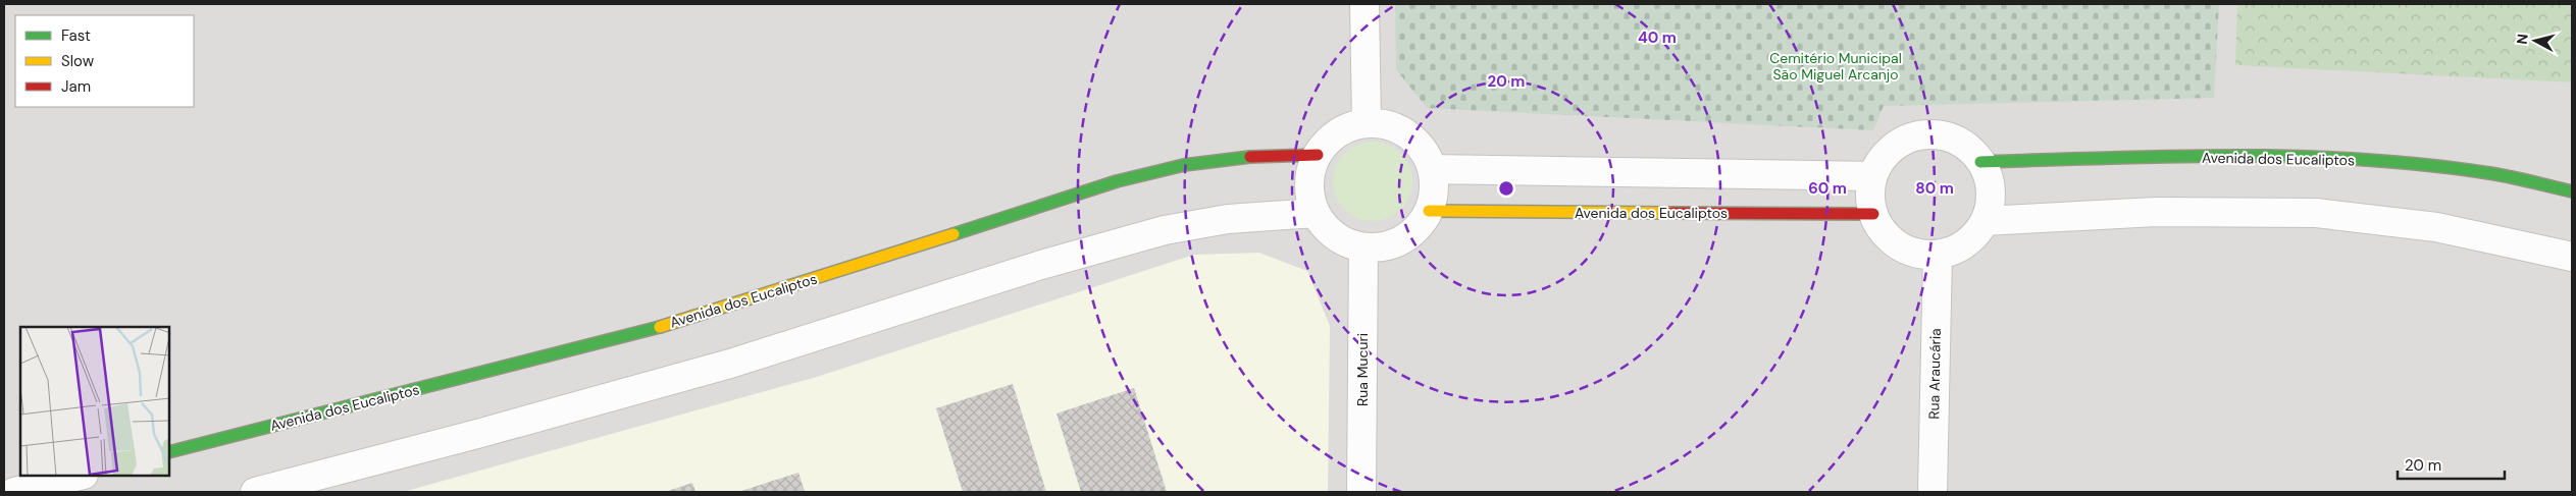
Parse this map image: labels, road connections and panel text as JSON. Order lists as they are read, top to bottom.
{
  "streets": {
    "street": ["Avenida dos Eucaliptos", "Rua Mucuri", "Rua Araucária"]
  },
  "crossings": [
    ["Avenida dos Eucaliptos", "Rua Mucuri"],
    ["Avenida dos Eucaliptos", "Rua Araucária"]
  ],
  "parks": ["Cemitério Municipal São Miguel Arcanjo"],
  "legend": ["Fast", "Slow", "Jam"],
  "scale_bar": "20 m",
  "north": "left",
  "rings": [
    "40 m",
    "20 m",
    "60 m",
    "80 m"
  ]
}
